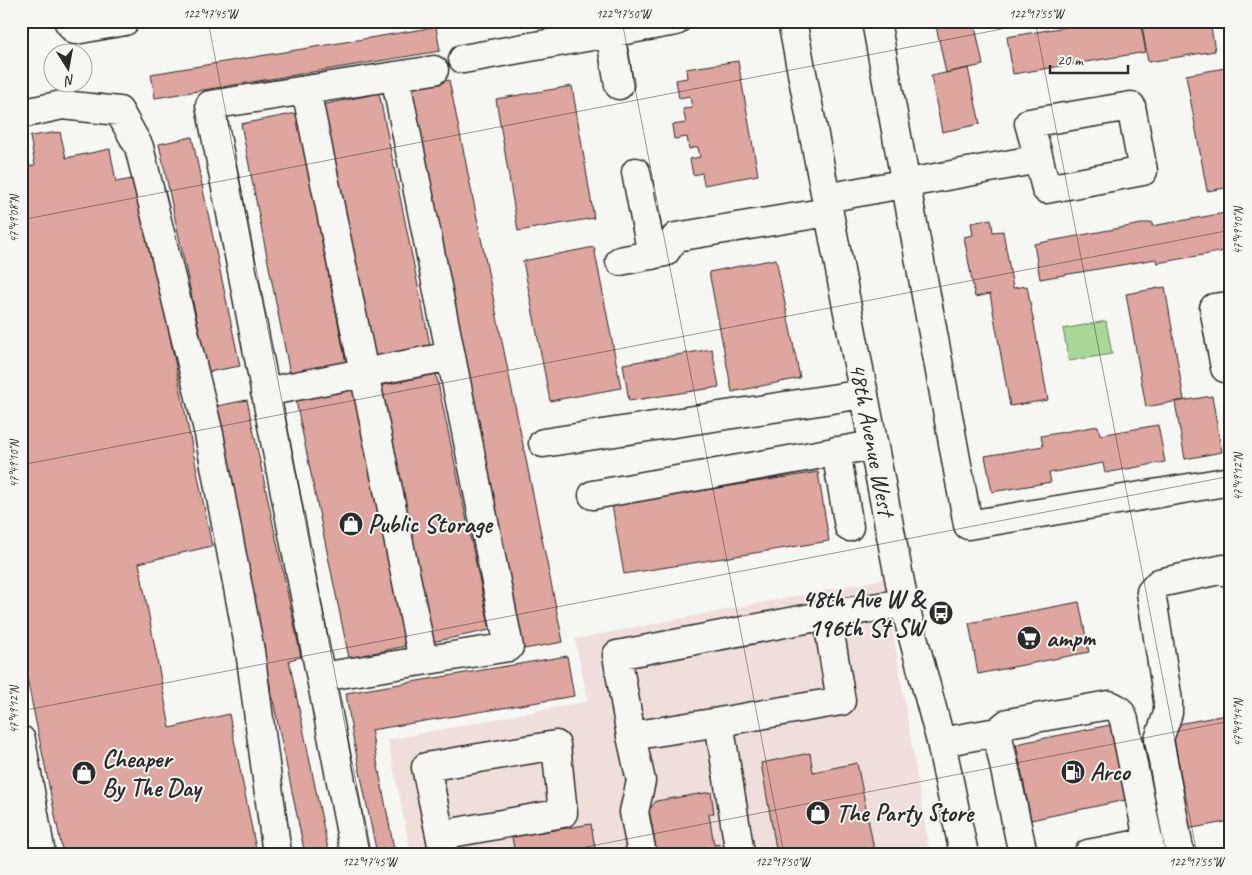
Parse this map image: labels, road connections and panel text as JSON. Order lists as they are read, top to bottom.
{
  "streets": {
    "street": ["48th Avenue West"]
  },
  "places": {
    "shop": ["Public Storage", "Cheaper By The Day", "The Party Store"],
    "bus stop": ["48th Ave W & 196th St SW"],
    "supermarket": ["ampm"],
    "fuel station": ["Arco"]
  },
  "scale_bar": "20 m",
  "north": "bottom",
  "coordinates": [
    "122°17'45\"W",
    "122°17'50\"W",
    "122°17'55\"W",
    "47°49'08\"N",
    "47°49'10\"N",
    "47°49'12\"N",
    "47°49'14\"N"
  ]
}
